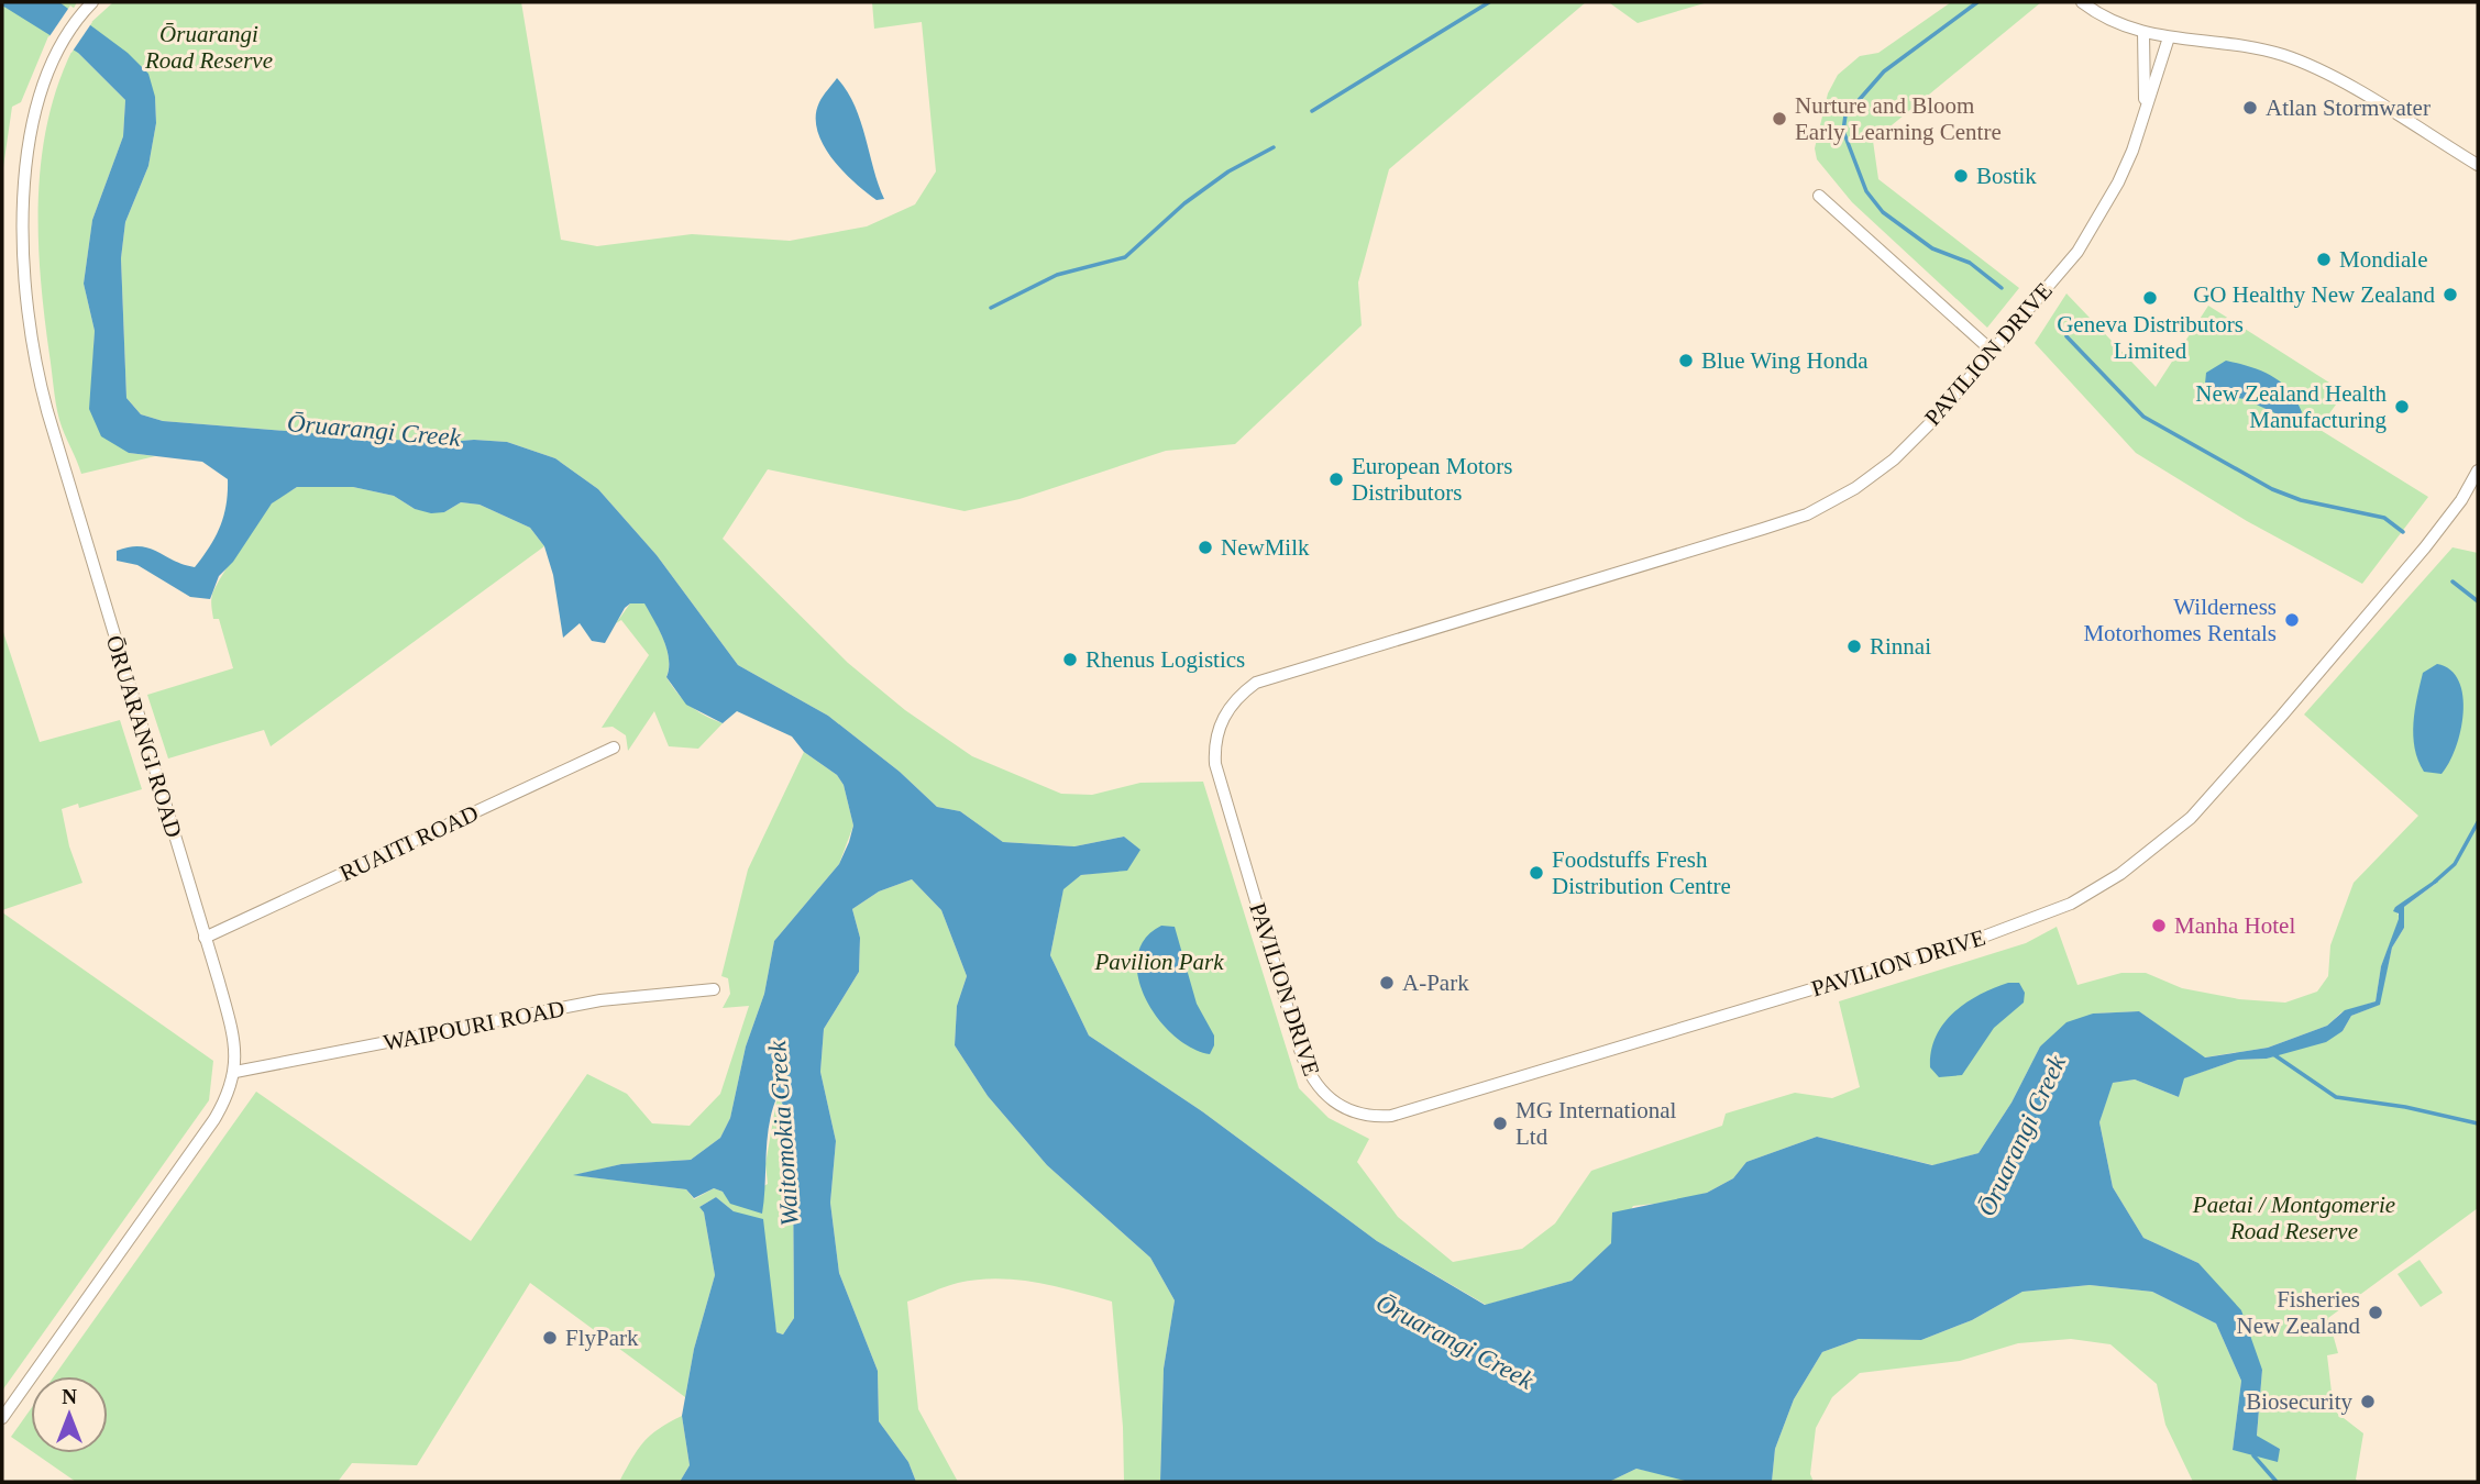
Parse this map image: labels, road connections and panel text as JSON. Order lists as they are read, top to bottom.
{
  "streets": {
    "street": [
      "PAVILION DRIVE",
      "ŌRUARANGI ROAD",
      "RUAITI ROAD",
      "WAIPOURI ROAD"
    ]
  },
  "crossings": [
    ["ŌRUARANGI ROAD", "RUAITI ROAD"],
    ["ŌRUARANGI ROAD", "WAIPOURI ROAD"]
  ],
  "water": ["Ōruarangi Creek", "Waitomokia Creek"],
  "parks": ["Ōruarangi Road Reserve", "Pavilion Park", "Paetai / Montgomerie Road Reserve"],
  "places": [
    "Atlan Stormwater",
    "Nurture and Bloom Early Learning Centre",
    "Bostik",
    "Mondiale",
    "GO Healthy New Zealand",
    "Geneva Distributors Limited",
    "Blue Wing Honda",
    "New Zealand Health Manufacturing",
    "European Motors Distributors",
    "NewMilk",
    "Wilderness Motorhomes Rentals",
    "Rinnai",
    "Rhenus Logistics",
    "Foodstuffs Fresh Distribution Centre",
    "Manha Hotel",
    "A-Park",
    "MG International Ltd",
    "Fisheries New Zealand",
    "FlyPark",
    "Biosecurity"
  ],
  "north": "top"
}
